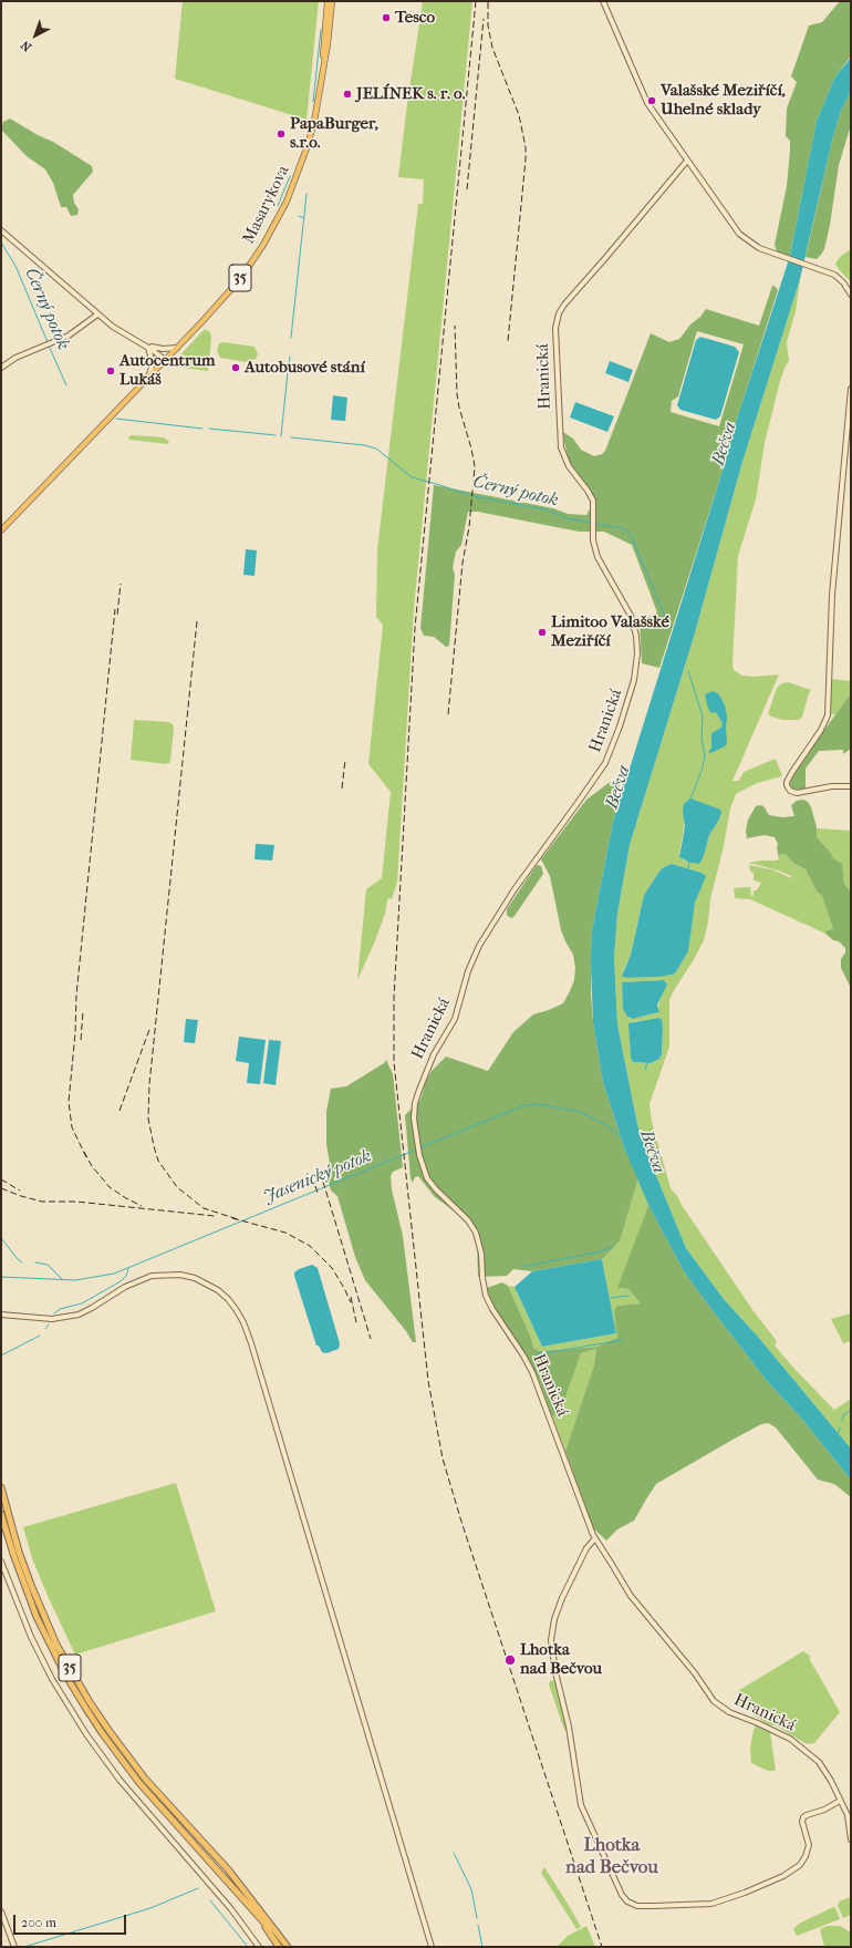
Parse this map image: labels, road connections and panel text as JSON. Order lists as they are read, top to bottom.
{
  "streets": {
    "highway": ["35"],
    "main road": ["Masarykova"],
    "street": ["Hranická"]
  },
  "crossings": [
    ["Masarykova", "35"]
  ],
  "districts": ["Lhotka nad Bečvou"],
  "water": ["Černý potok", "Bečva", "Jasenický potok"],
  "places": [
    "Tesco",
    "JELÍNEK s. r. o.",
    "Valašské Meziříčí, Uhelné sklady",
    "PapaBurger, s.r.o.",
    "Autobusové stání",
    "Autocentrum Lukáš",
    "Limitoo Valašské Meziříčí",
    "Lhotka nad Bečvou"
  ],
  "scale_bar": "200 m",
  "north": "bottom left"
}
